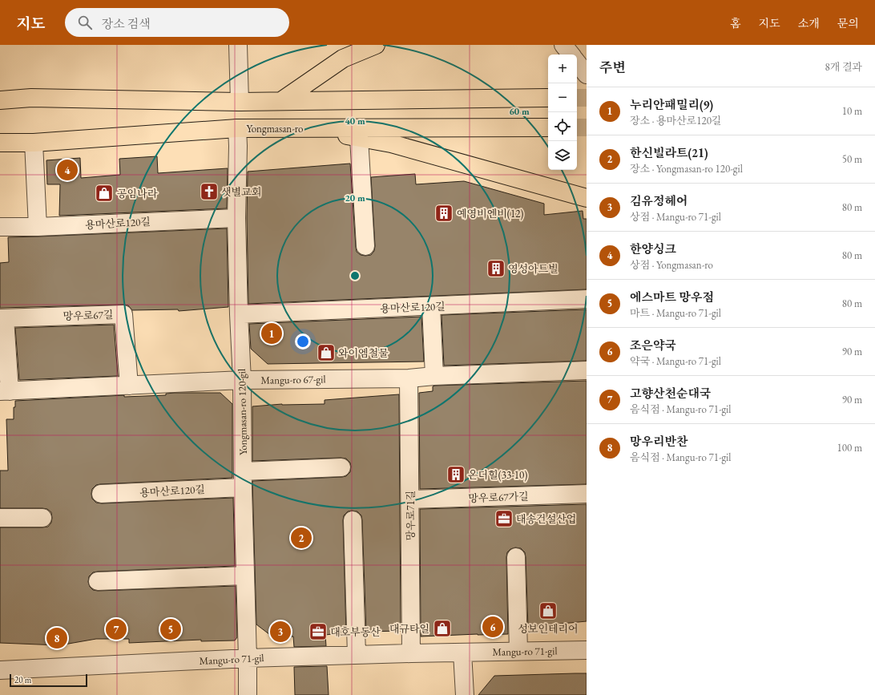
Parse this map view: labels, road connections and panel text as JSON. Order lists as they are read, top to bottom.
{
  "streets": {
    "main road": ["Yongmasan-ro"],
    "street": [
      "용마산로120길",
      "망우로67길",
      "Mangu-ro 67-gil",
      "Yongmasan-ro 120-gil",
      "망우로67가길",
      "망우로71길",
      "Mangu-ro 71-gil"
    ]
  },
  "crossings": [
    ["Yongmasan-ro", "Yongmasan-ro 120-gil"],
    ["용마산로120길", "Yongmasan-ro 120-gil"],
    ["망우로67길", "Mangu-ro 67-gil"],
    ["Mangu-ro 67-gil", "Yongmasan-ro 120-gil"],
    ["Mangu-ro 67-gil", "망우로71길"],
    ["Yongmasan-ro 120-gil", "Mangu-ro 71-gil"],
    ["망우로67가길", "망우로71길"],
    ["망우로71길", "Mangu-ro 71-gil"]
  ],
  "places": {
    "church": ["샛별교회"],
    "shop": [
      "공임나라",
      "와이엠철물",
      "성보인테리어",
      "대규타일"
    ],
    "building": ["예영비엔비(12)", "영성아트빌", "온더힐(33-10)"],
    "office": ["태송건설산업", "대호부동산"]
  },
  "scale_bar": "20 m",
  "page": {
    "header": "지도",
    "search": "장소 검색",
    "nav": [
      "홈",
      "지도",
      "소개",
      "문의"
    ],
    "heading": ["주변", "8개 결과"],
    "map_buttons": ["+", "−"],
    "list": [
      {
        "mark": "1",
        "name": "누리안패밀리(9)",
        "note": "장소 · 용마산로120길",
        "value": "10 m"
      },
      {
        "mark": "2",
        "name": "한신빌라트(21)",
        "note": "장소 · Yongmasan-ro 120-gil",
        "value": "50 m"
      },
      {
        "mark": "3",
        "name": "김유정헤어",
        "note": "상점 · Mangu-ro 71-gil",
        "value": "80 m"
      },
      {
        "mark": "4",
        "name": "한양싱크",
        "note": "상점 · Yongmasan-ro",
        "value": "80 m"
      },
      {
        "mark": "5",
        "name": "에스마트 망우점",
        "note": "마트 · Mangu-ro 71-gil",
        "value": "80 m"
      },
      {
        "mark": "6",
        "name": "조은약국",
        "note": "약국 · Mangu-ro 71-gil",
        "value": "90 m"
      },
      {
        "mark": "7",
        "name": "고향산천순대국",
        "note": "음식점 · Mangu-ro 71-gil",
        "value": "90 m"
      },
      {
        "mark": "8",
        "name": "망우리반찬",
        "note": "음식점 · Mangu-ro 71-gil",
        "value": "100 m"
      }
    ],
    "pins": [
      "4",
      "1",
      "2",
      "6",
      "5",
      "7",
      "3",
      "8"
    ],
    "scale": "20 m"
  },
  "rings": ["60 m", "40 m", "20 m"]
}
